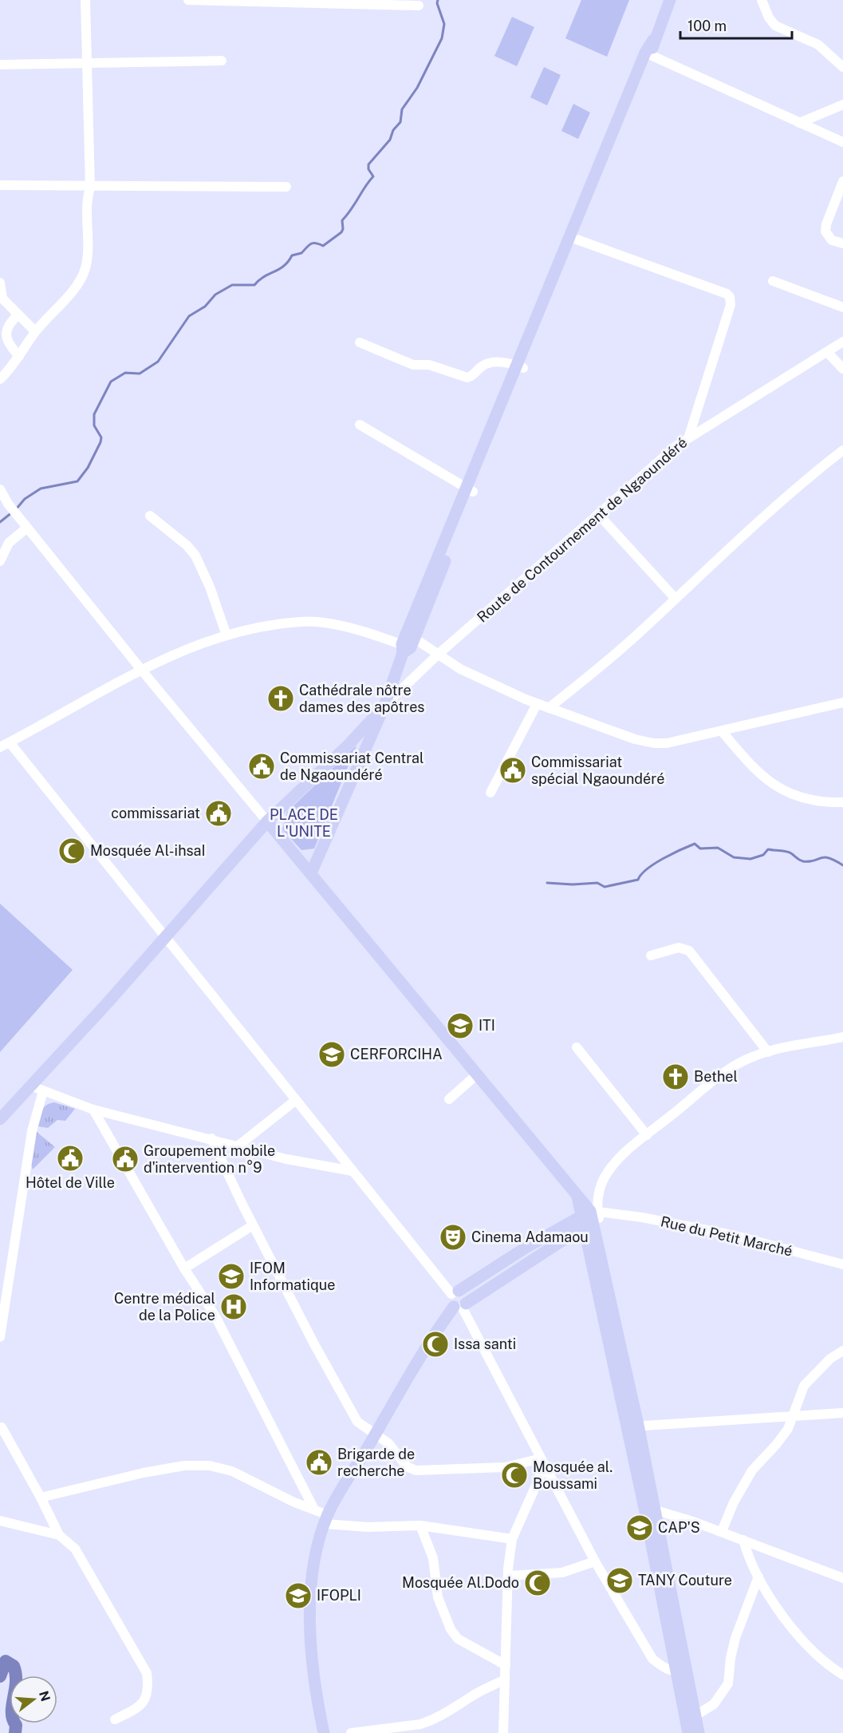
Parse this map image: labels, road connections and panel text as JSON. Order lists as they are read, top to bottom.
{
  "streets": {
    "street": ["Route de Contournement de Ngaoundéré", "Rue du Petit Marché"]
  },
  "parks": ["PLACE DE L'UNITE"],
  "places": {
    "church": ["Cathédrale nôtre dames des apôtres", "Bethel"],
    "public building": [
      "Commissariat Central de Ngaoundéré",
      "Commissariat spécial Ngaoundéré",
      "commissariat",
      "Hôtel de Ville",
      "Groupement mobile d'intervention n°9",
      "Brigarde de recherche"
    ],
    "mosque": [
      "Mosquée Al-ihsaI",
      "Issa santi",
      "Mosquée al. Boussami",
      "Mosquée Al.Dodo"
    ],
    "school or university": [
      "ITI",
      "CERFORCIHA",
      "IFOM Informatique",
      "CAP'S",
      "TANY Couture",
      "IFOPLI"
    ],
    "theatre": ["Cinema Adamaou"],
    "hospital": ["Centre médical de la Police"]
  },
  "scale_bar": "100 m",
  "north": "right"
}
